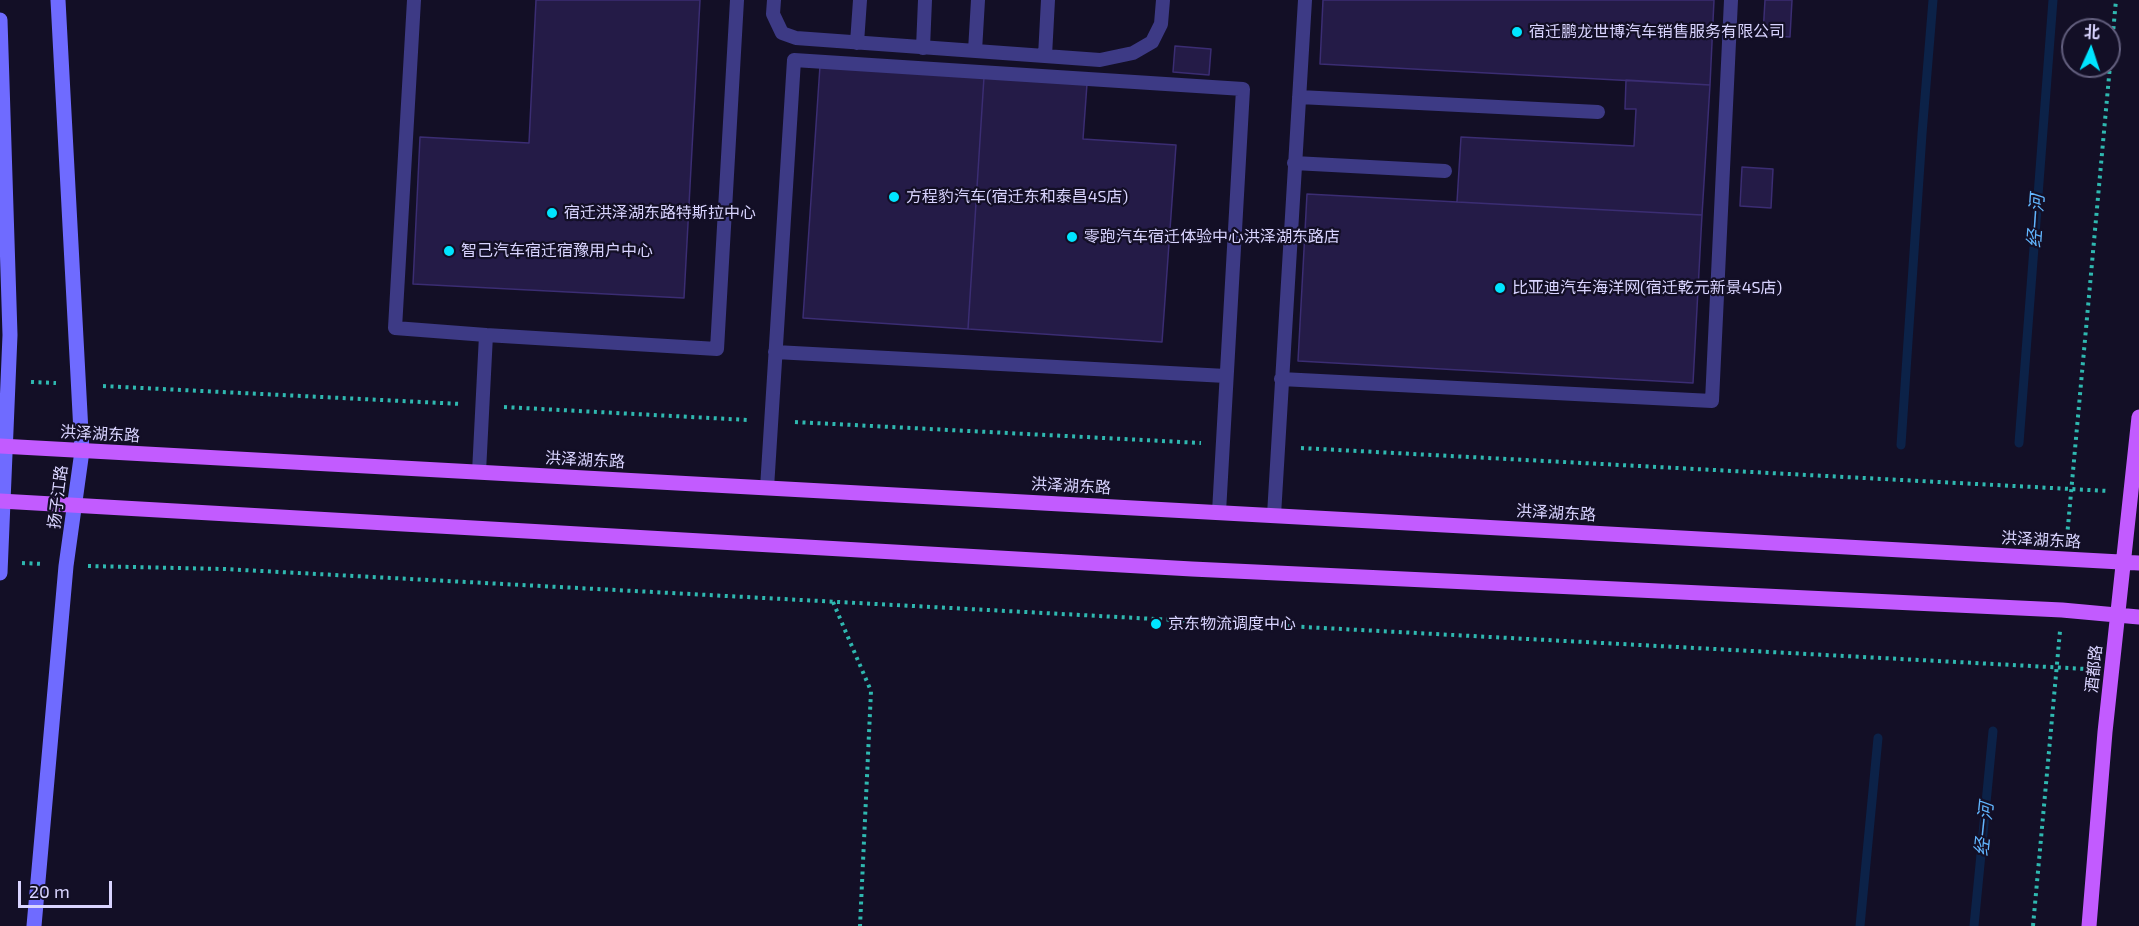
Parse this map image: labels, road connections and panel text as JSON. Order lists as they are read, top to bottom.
{
  "streets": {
    "main road": ["洪泽湖东路", "酒都路"],
    "street": ["扬子江路"]
  },
  "crossings": [
    ["洪泽湖东路", "扬子江路"],
    ["洪泽湖东路", "酒都路"]
  ],
  "water": ["经一河"],
  "places": [
    "宿迁鹏龙世博汽车销售服务有限公司",
    "方程豹汽车(宿迁东和泰昌4S店)",
    "宿迁洪泽湖东路特斯拉中心",
    "零跑汽车宿迁体验中心洪泽湖东路店",
    "智己汽车宿迁宿豫用户中心",
    "比亚迪汽车海洋网(宿迁乾元新景4S店)",
    "京东物流调度中心"
  ],
  "scale_bar": "20 m",
  "north": "top"
}
